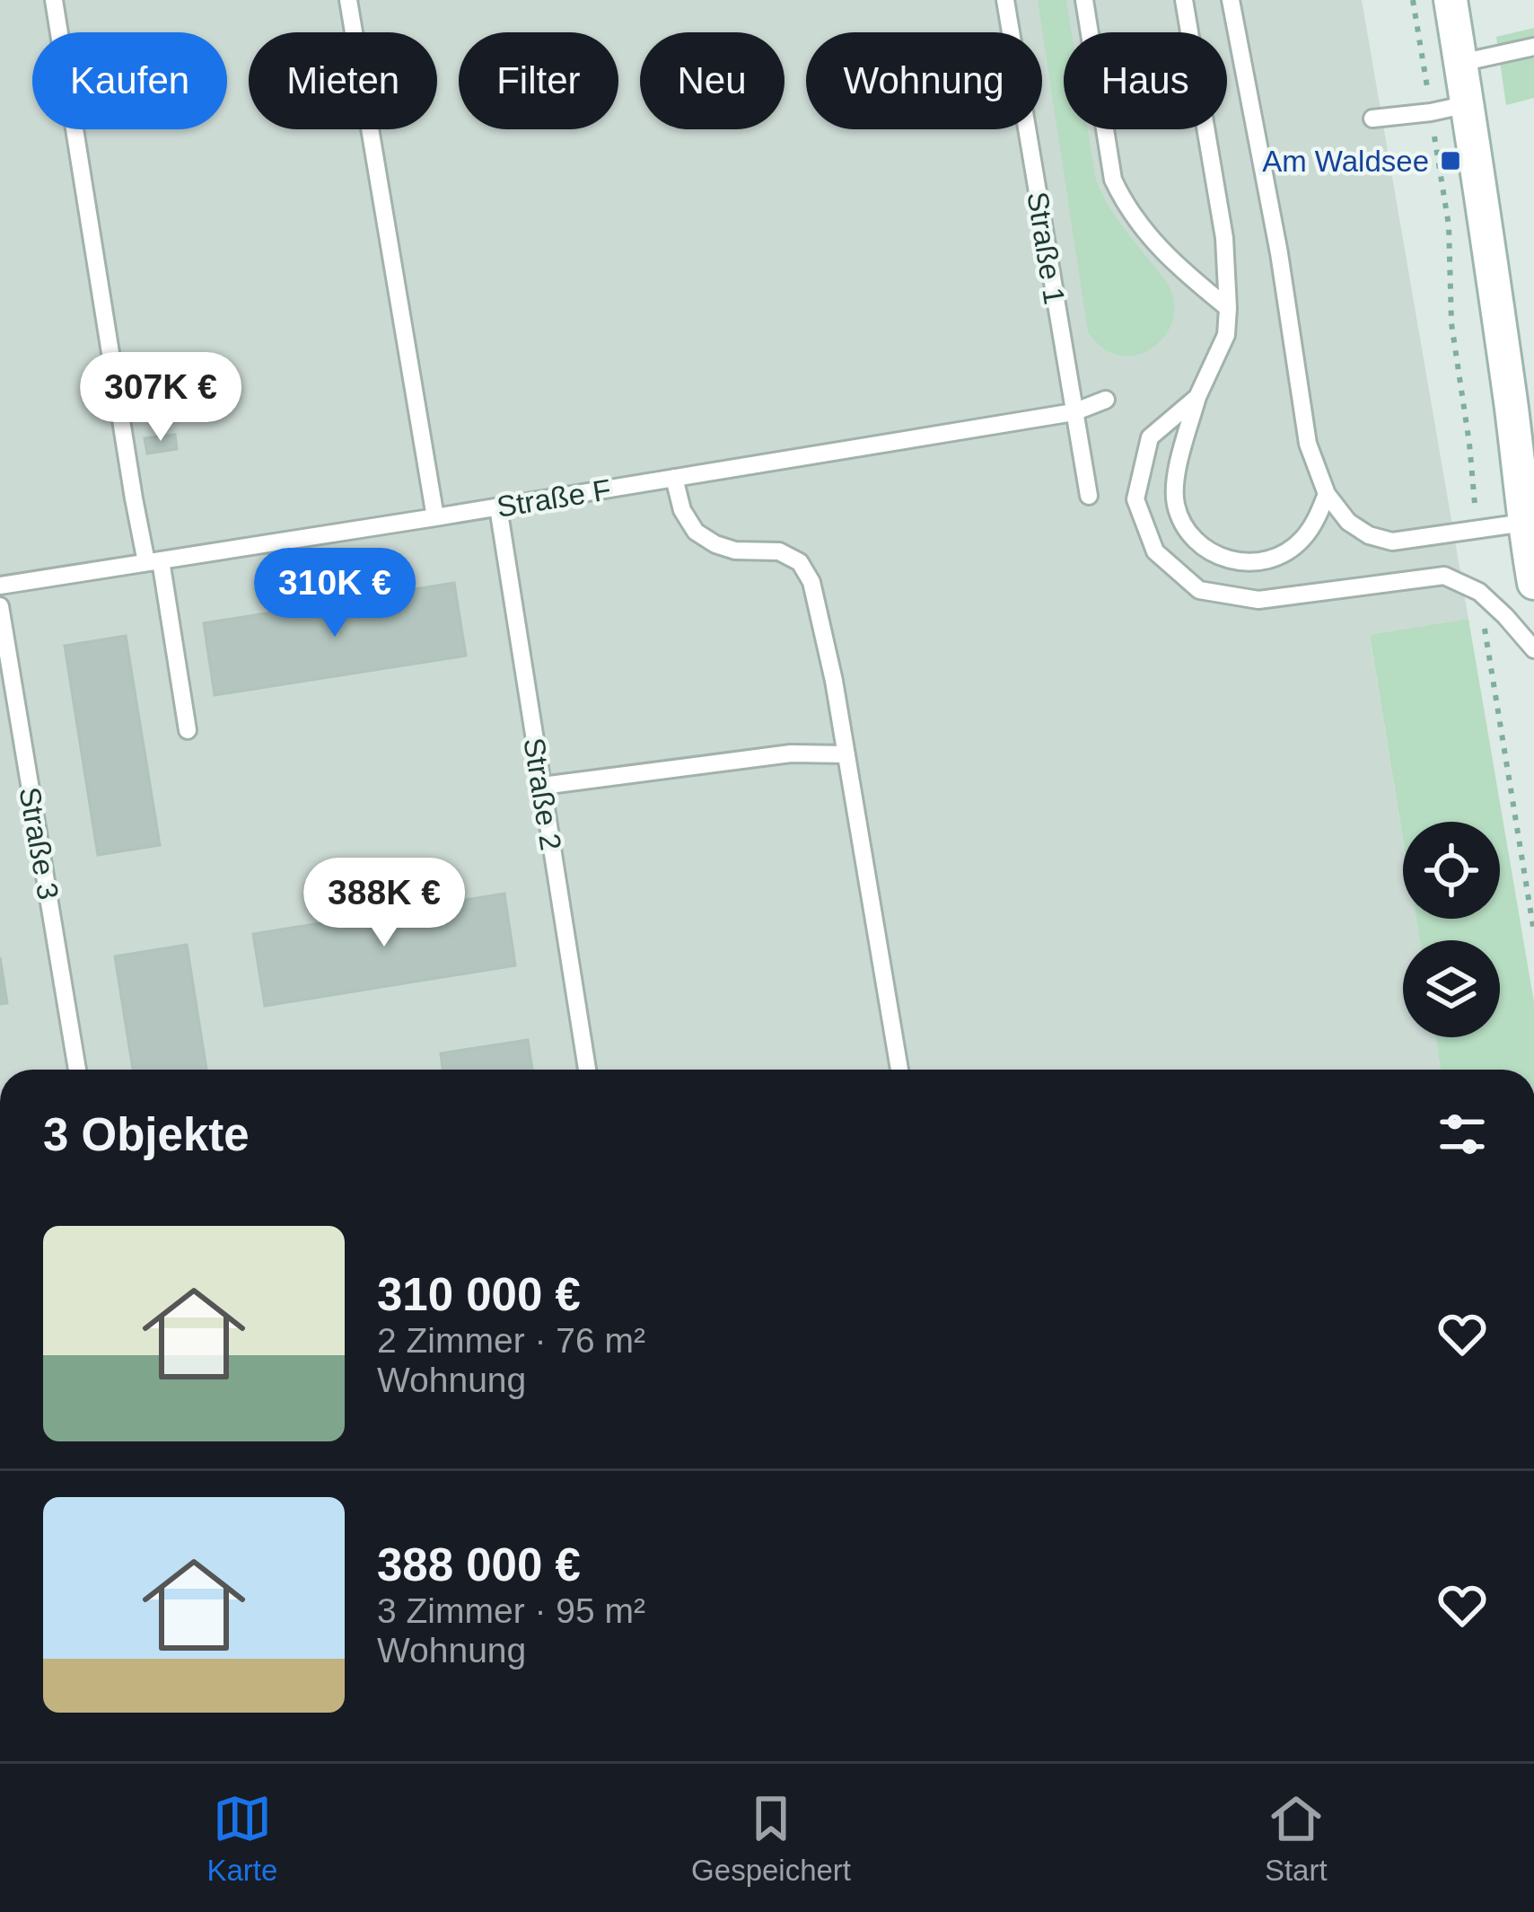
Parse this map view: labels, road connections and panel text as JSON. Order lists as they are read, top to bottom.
{
  "streets": {
    "lane": [
      "Straße 1",
      "Straße F",
      "Straße 2",
      "Straße 3"
    ]
  },
  "crossings": [
    ["Straße 1", "Straße F"],
    ["Straße F", "Straße 2"]
  ],
  "places": {
    "transit": ["Am Waldsee"]
  },
  "page": {
    "chip": [
      "Kaufen",
      "Mieten",
      "Filter",
      "Neu",
      "Wohnung",
      "Haus"
    ],
    "price": ["307K €", "310K €", "388K €"],
    "heading": "3 Objekte",
    "list": [
      {
        "name": "310 000 €",
        "note": "2 Zimmer · 76 m² · Wohnung"
      },
      {
        "name": "388 000 €",
        "note": "3 Zimmer · 95 m² · Wohnung"
      }
    ],
    "tabs": ["Karte", "Gespeichert", "Start"]
  }
}
